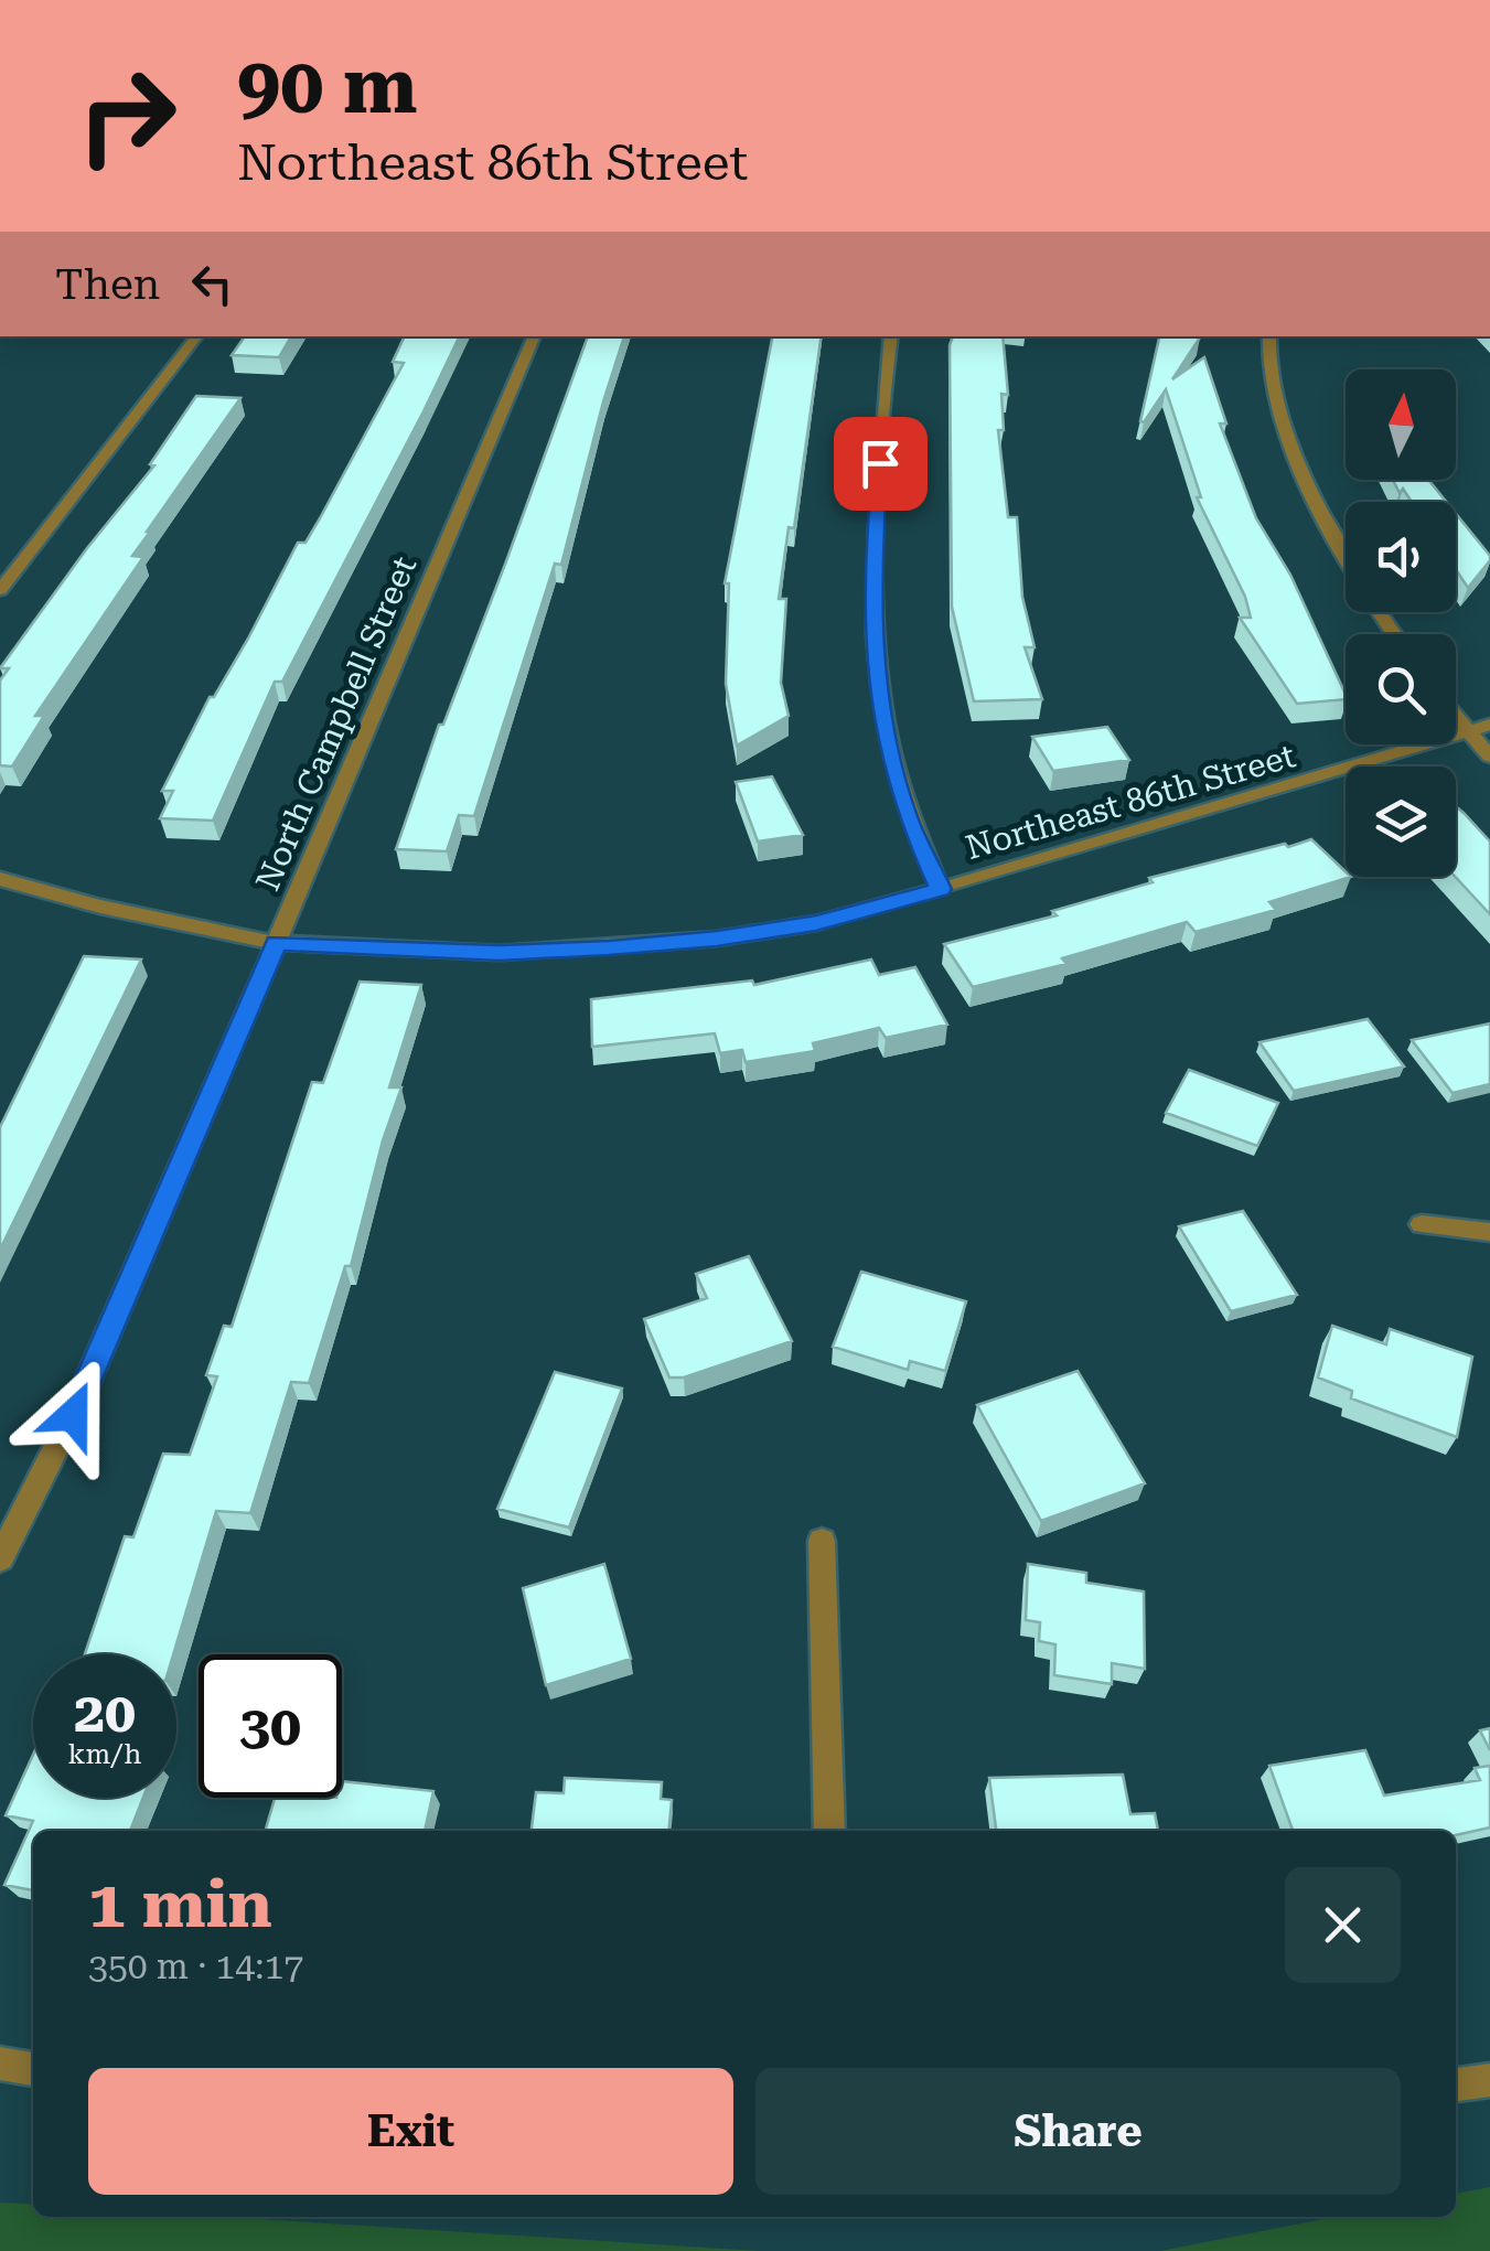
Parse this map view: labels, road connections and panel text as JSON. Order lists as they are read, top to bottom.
{
  "streets": {
    "street": ["North Campbell Street", "Northeast 86th Street"]
  },
  "crossings": [
    ["North Campbell Street", "Northeast 86th Street"]
  ],
  "north": "top",
  "page": {
    "turn": ["90 m", "Northeast 86th Street"],
    "then": "Then",
    "speed": "20 km/h",
    "limit": "30",
    "heading": ["1 min", "350 m · 14:17"],
    "buttons": ["Exit", "Share"]
  }
}
